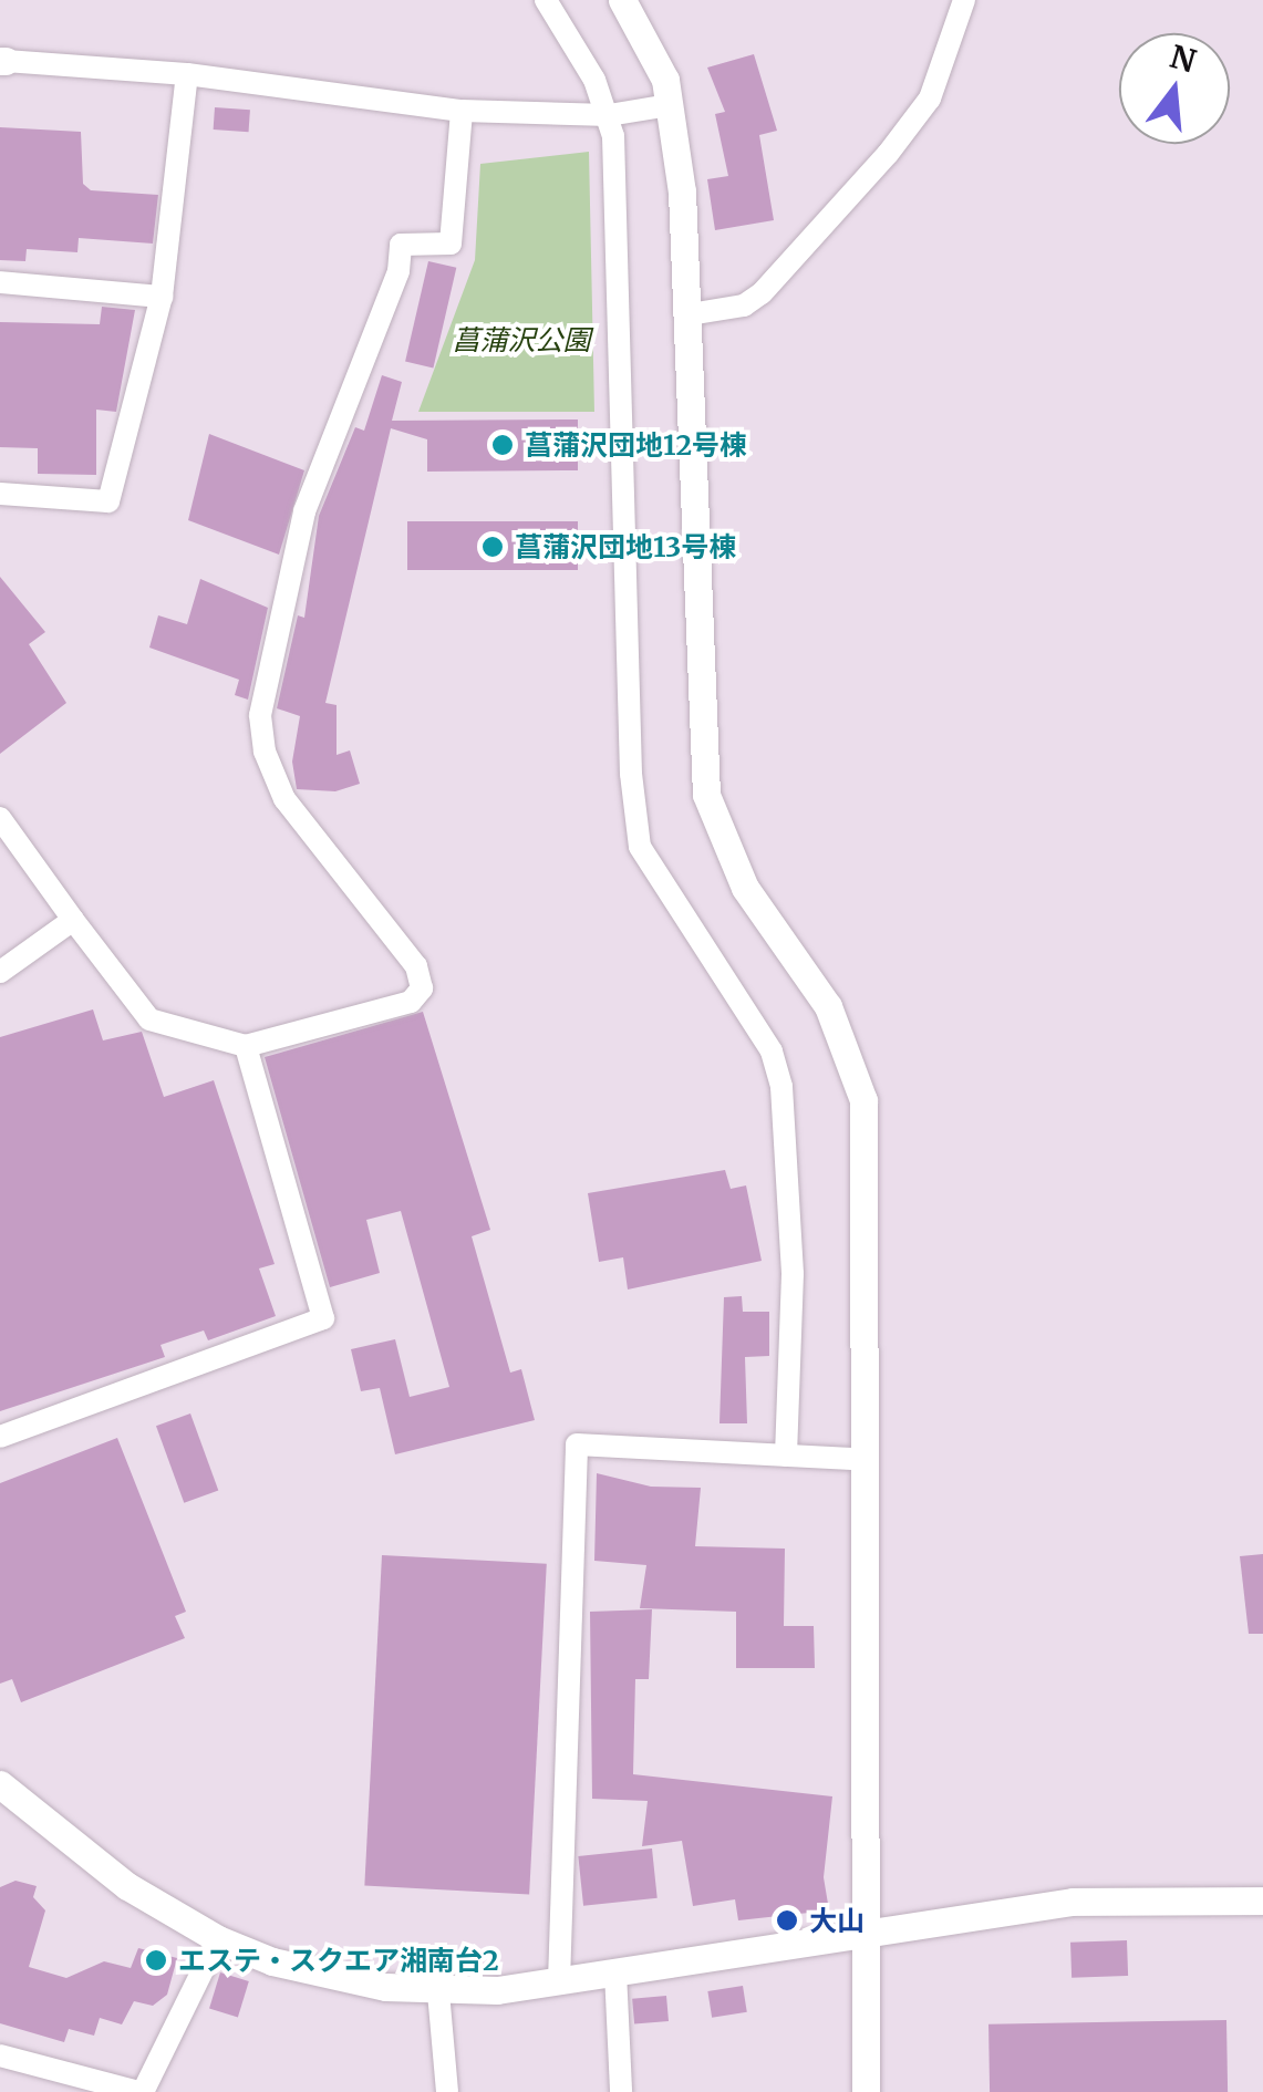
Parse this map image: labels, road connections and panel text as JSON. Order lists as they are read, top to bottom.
{
  "parks": ["菖蒲沢公園"],
  "places": [
    "菖蒲沢団地12号棟",
    "菖蒲沢団地13号棟",
    "大山",
    "エステ・スクエア湘南台2"
  ],
  "north": "top"
}
